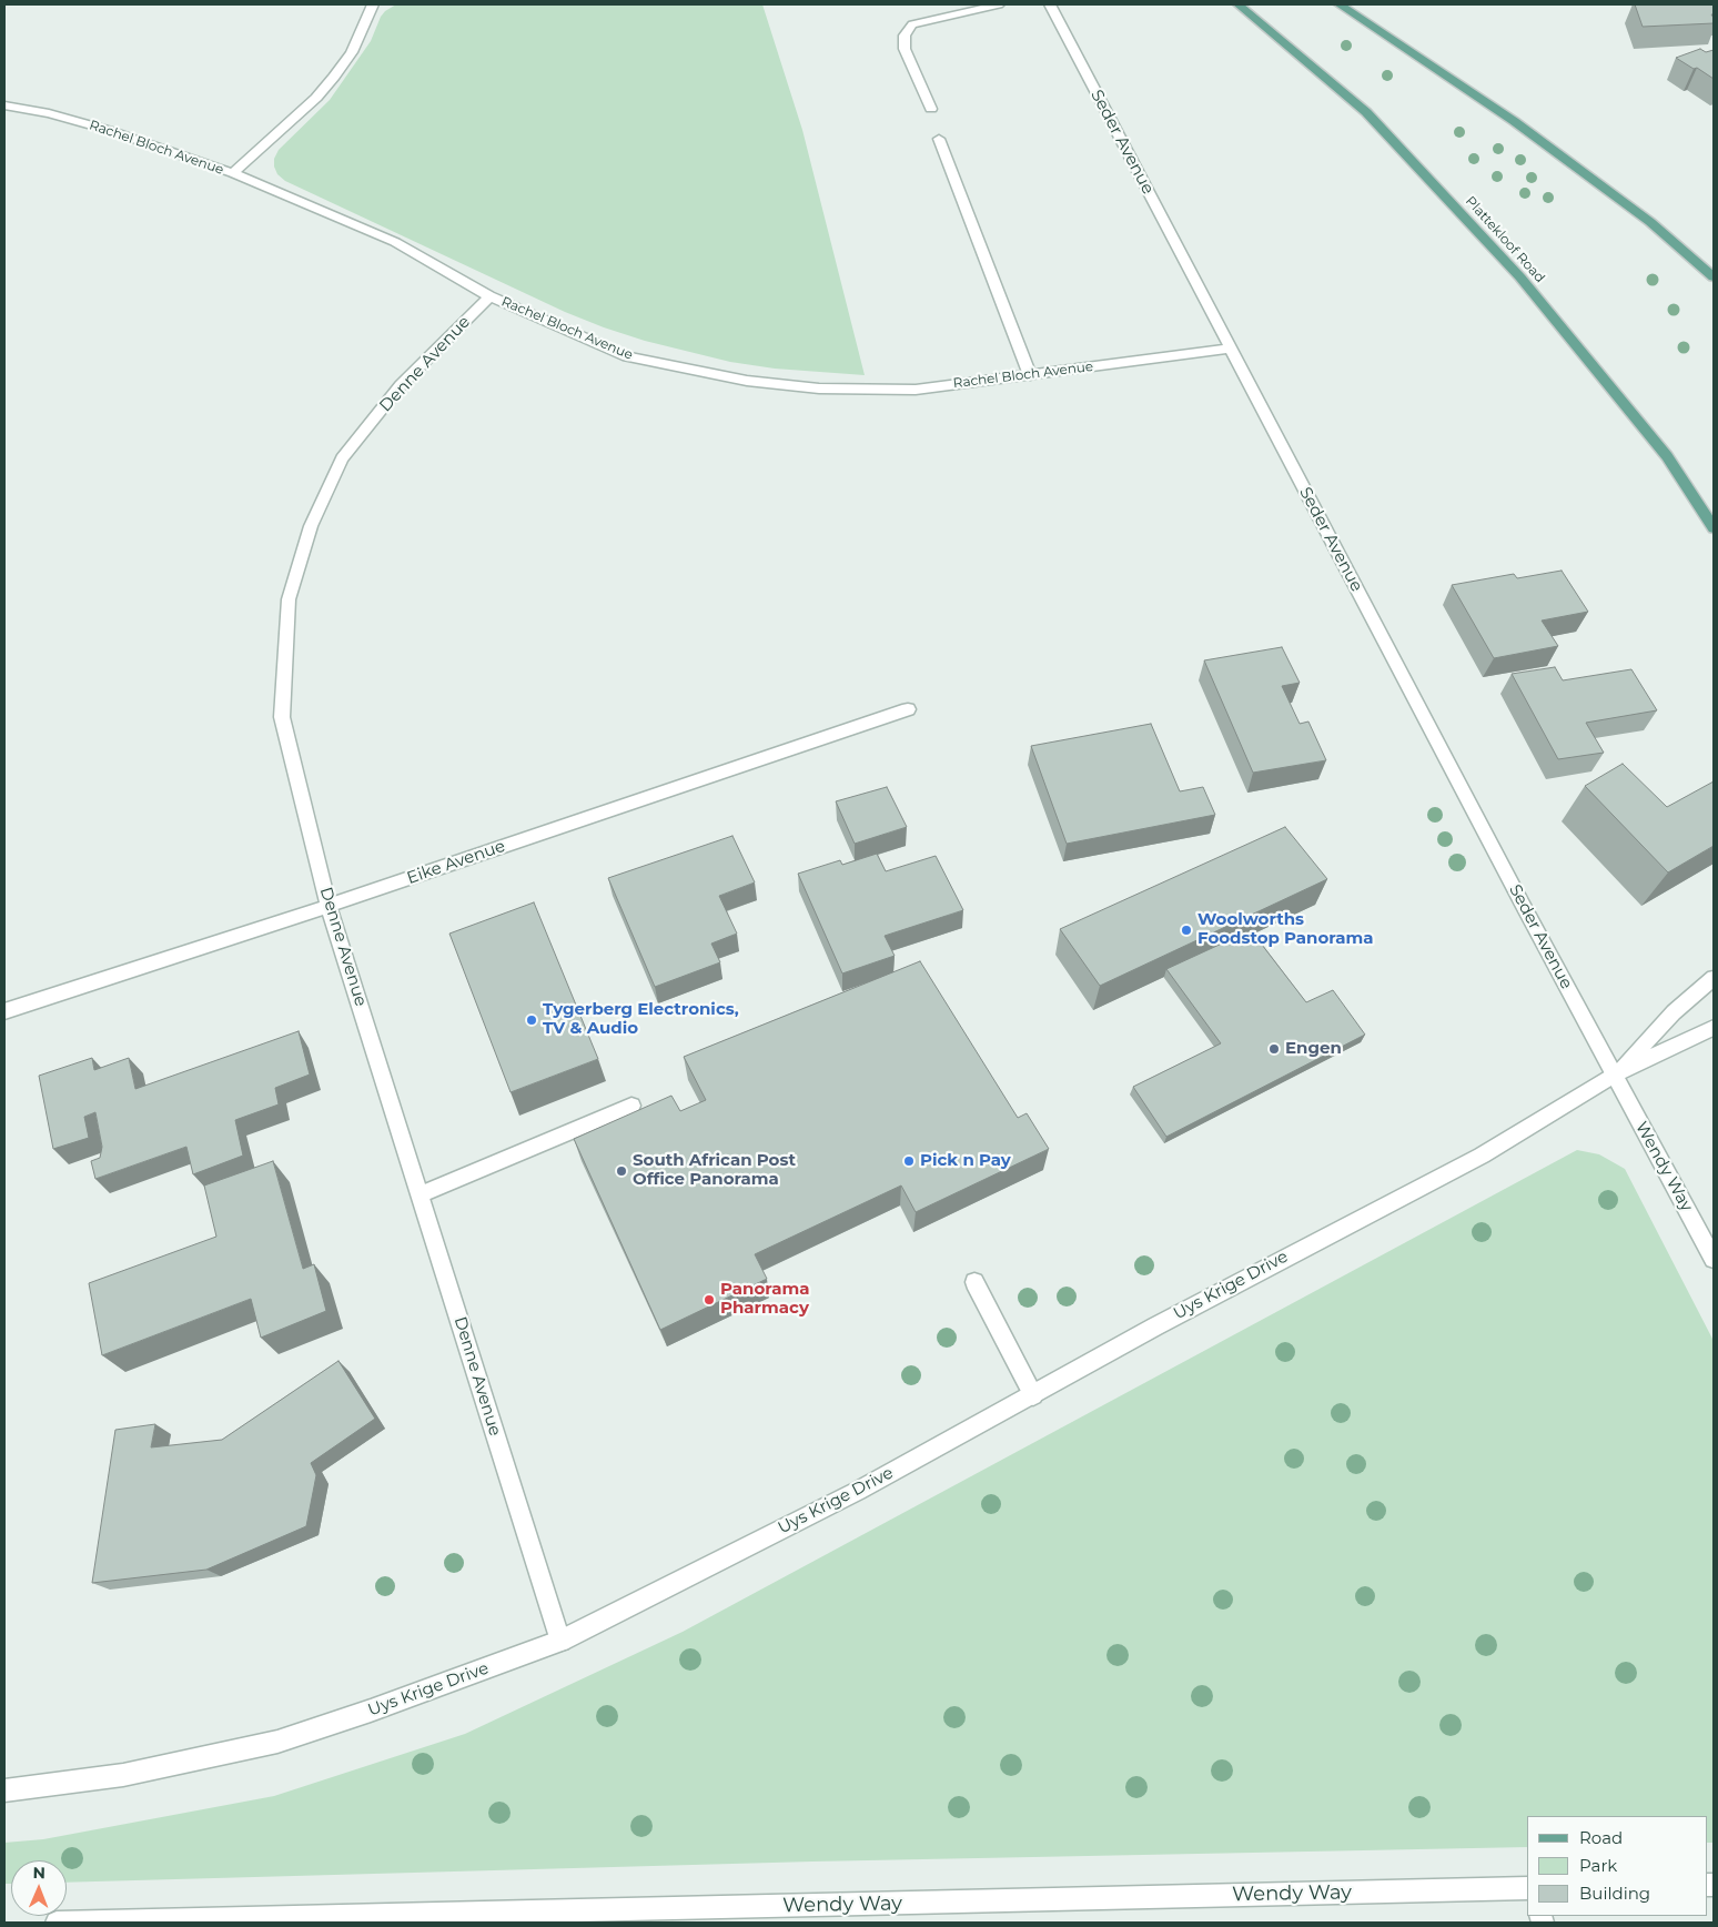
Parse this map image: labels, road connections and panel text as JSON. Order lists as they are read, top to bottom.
{
  "streets": {
    "main road": ["Plattekloof Road"],
    "street": [
      "Seder Avenue",
      "Rachel Bloch Avenue",
      "Denne Avenue",
      "Eike Avenue",
      "Wendy Way",
      "Uys Krige Drive"
    ]
  },
  "crossings": [
    ["Seder Avenue", "Rachel Bloch Avenue"],
    ["Seder Avenue", "Wendy Way"],
    ["Seder Avenue", "Uys Krige Drive"],
    ["Rachel Bloch Avenue", "Denne Avenue"],
    ["Denne Avenue", "Eike Avenue"],
    ["Denne Avenue", "Uys Krige Drive"],
    ["Wendy Way", "Uys Krige Drive"]
  ],
  "places": [
    "Woolworths Foodstop Panorama",
    "Tygerberg Electronics, TV & Audio",
    "Engen",
    "Pick n Pay",
    "South African Post Office Panorama",
    "Panorama Pharmacy"
  ],
  "legend": ["Road", "Park", "Building"],
  "north": "top"
}
